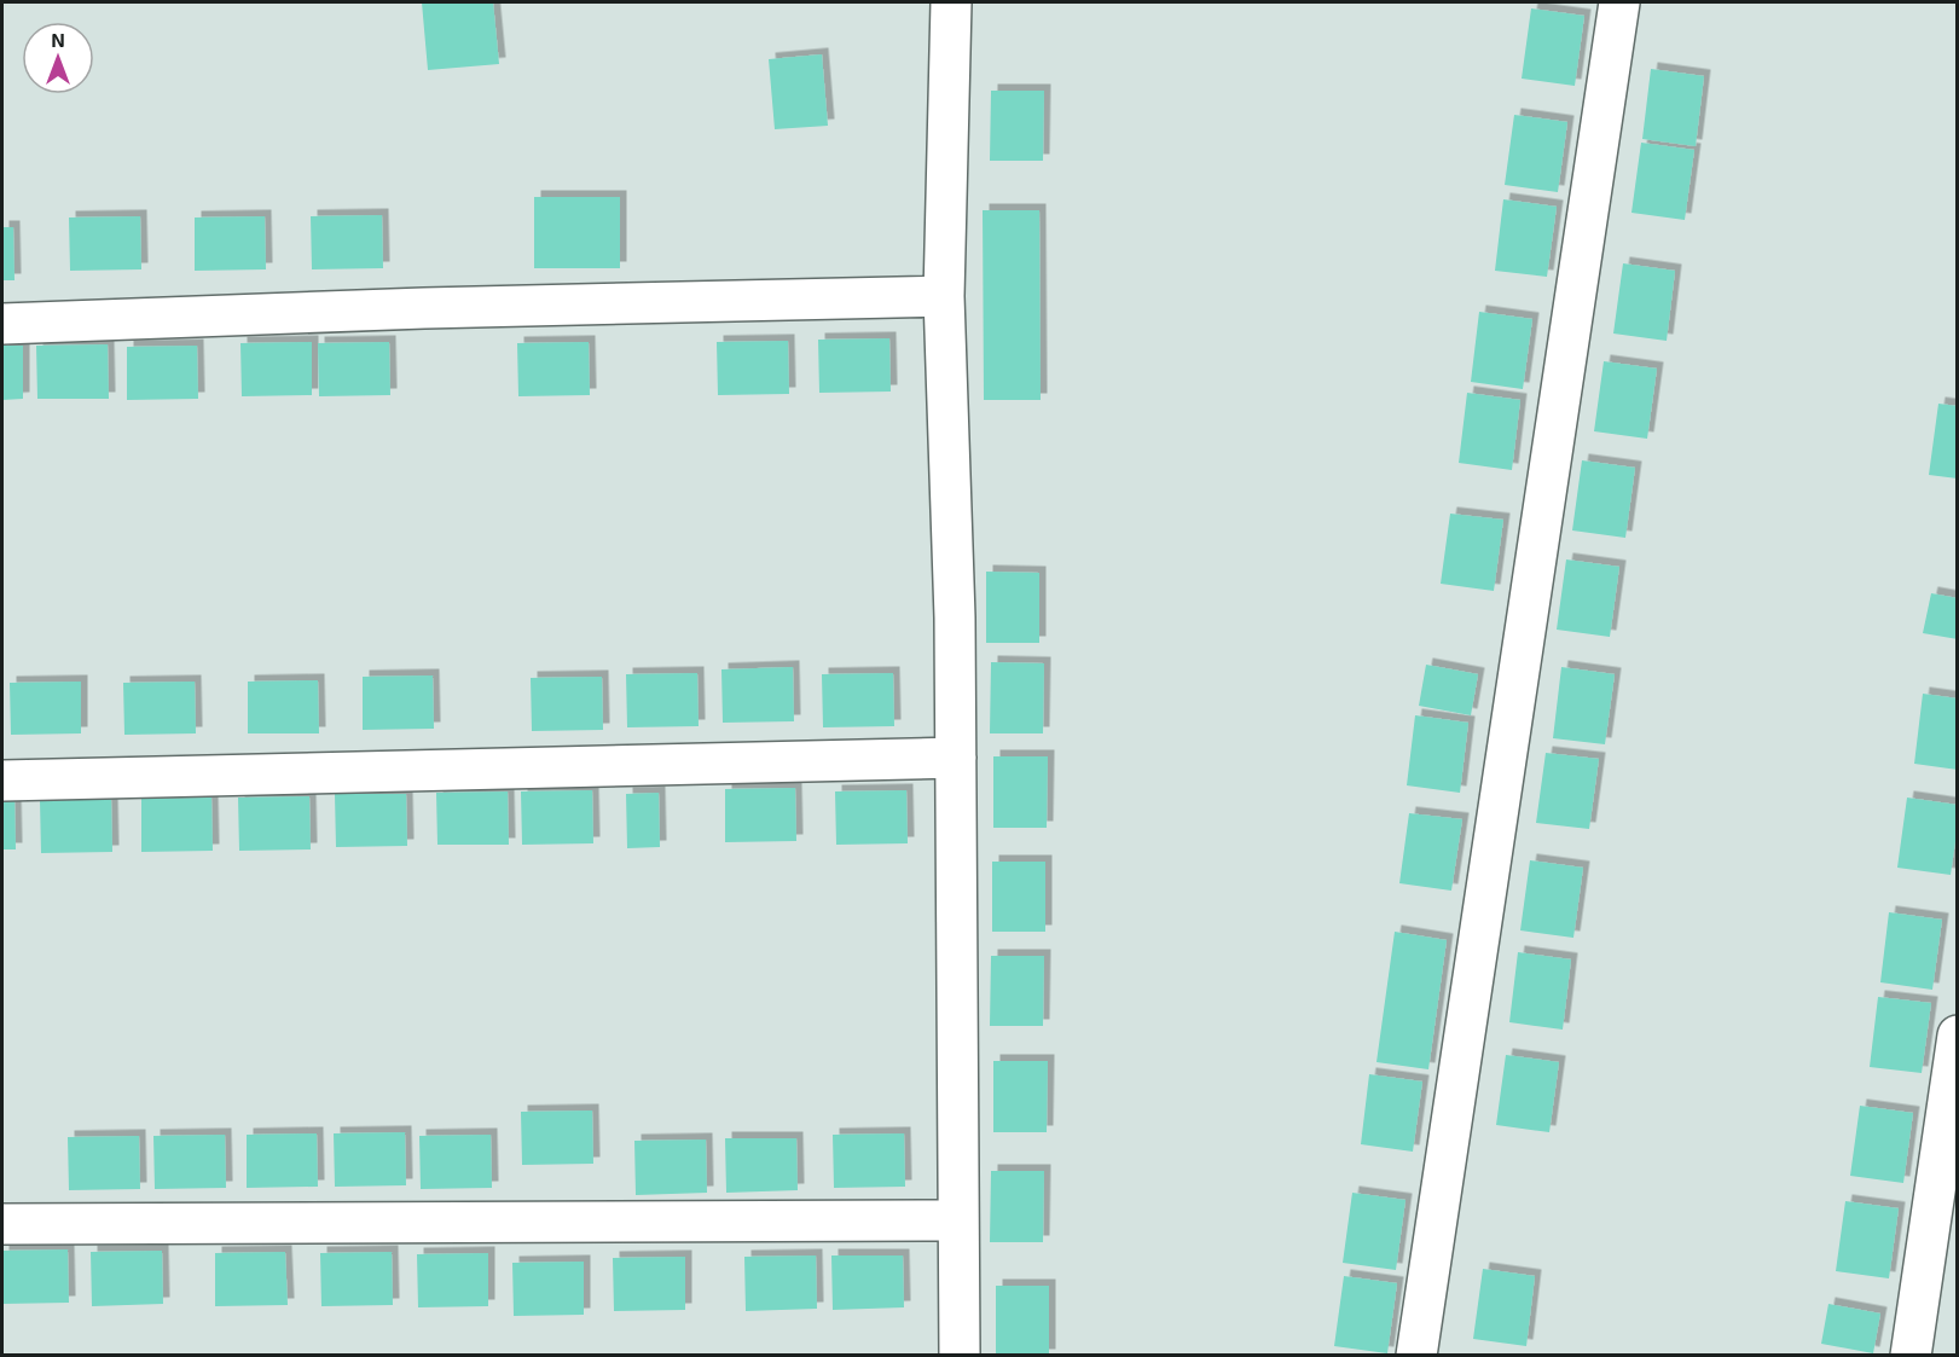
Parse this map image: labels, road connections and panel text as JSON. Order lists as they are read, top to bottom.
{
  "north": "top"
}
